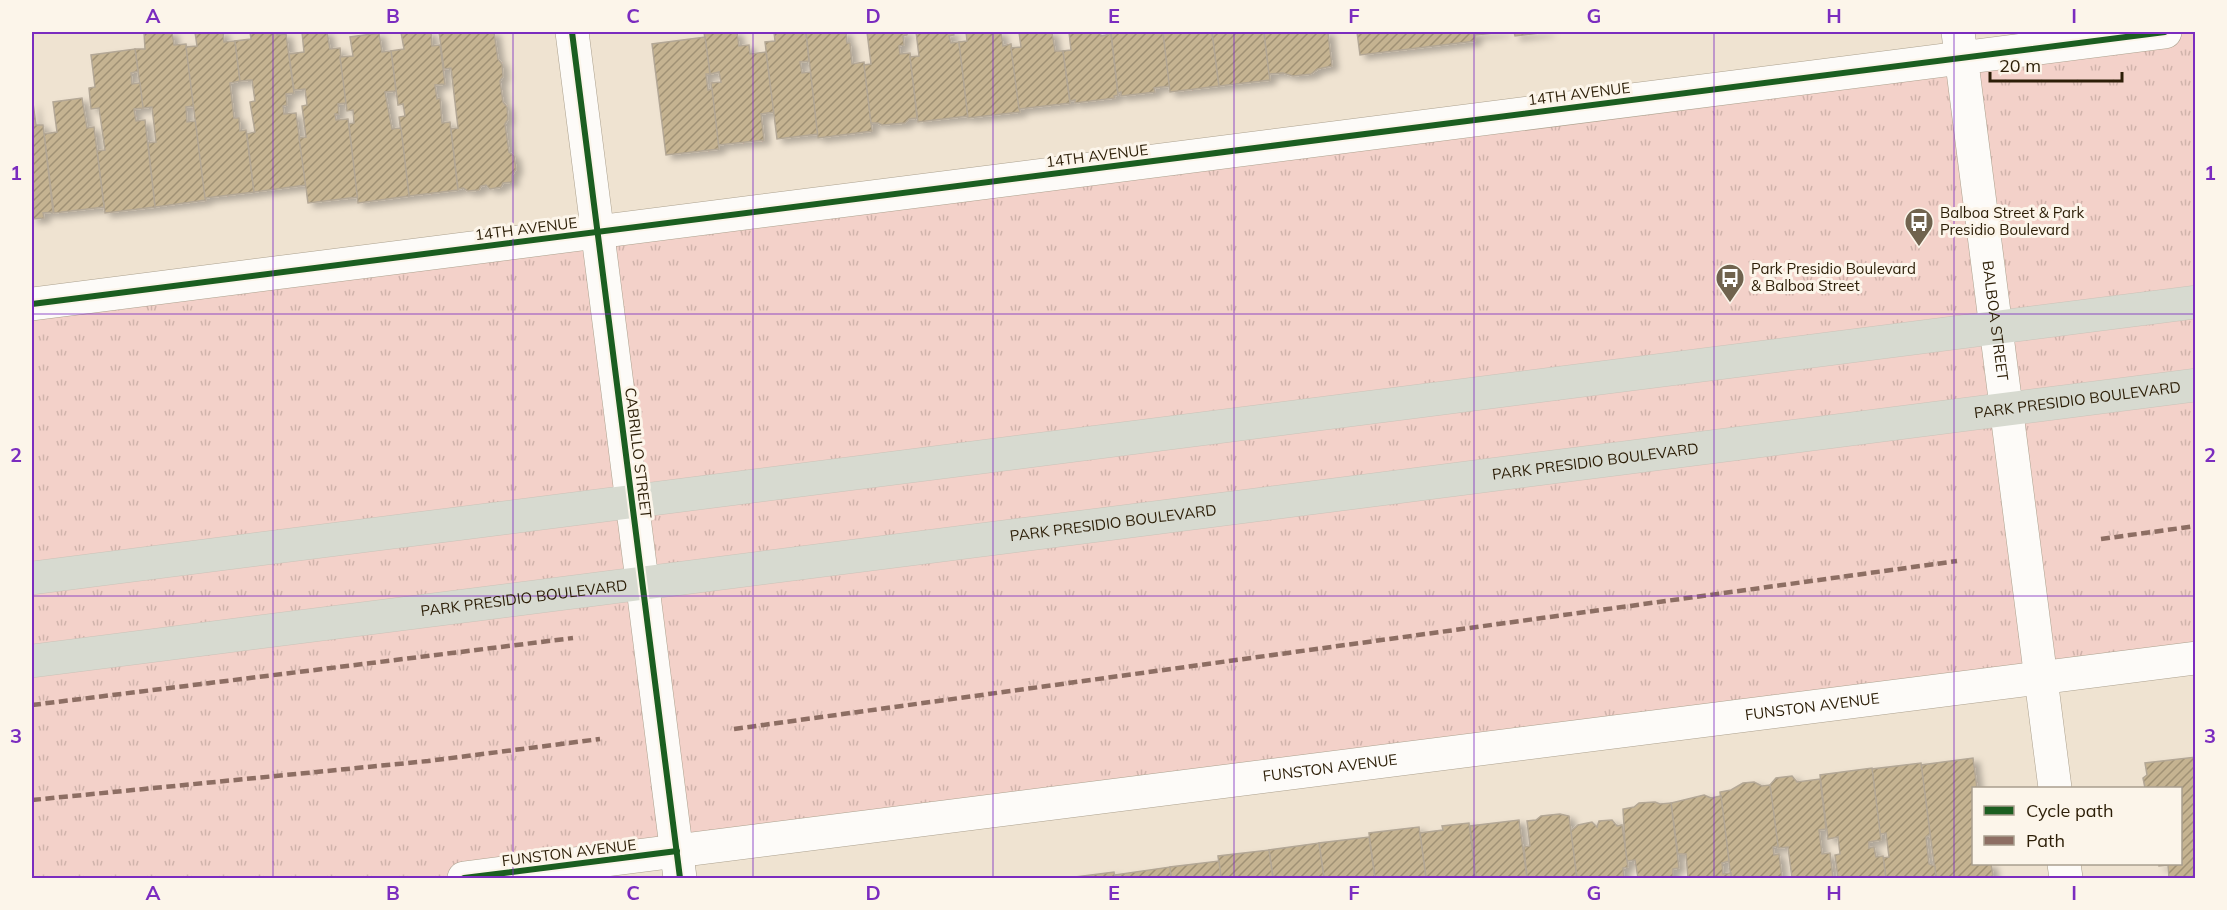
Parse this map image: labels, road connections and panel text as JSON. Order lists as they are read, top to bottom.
{
  "streets": {
    "highway": ["PARK PRESIDIO BOULEVARD"],
    "street": [
      "14TH AVENUE",
      "BALBOA STREET",
      "CABRILLO STREET",
      "FUNSTON AVENUE"
    ]
  },
  "crossings": [
    ["14TH AVENUE", "BALBOA STREET"],
    ["14TH AVENUE", "CABRILLO STREET"],
    ["BALBOA STREET", "PARK PRESIDIO BOULEVARD"],
    ["BALBOA STREET", "FUNSTON AVENUE"],
    ["PARK PRESIDIO BOULEVARD", "CABRILLO STREET"],
    ["CABRILLO STREET", "FUNSTON AVENUE"]
  ],
  "places": {
    "bus stop": ["Balboa Street & Park Presidio Boulevard", "Park Presidio Boulevard & Balboa Street"]
  },
  "legend": ["Cycle path", "Path"],
  "scale_bar": "20 m",
  "grid": {
    "columns": [
      "A",
      "B",
      "C",
      "D",
      "E",
      "F",
      "G",
      "H",
      "I"
    ],
    "rows": ["1", "2", "3"]
  }
}
